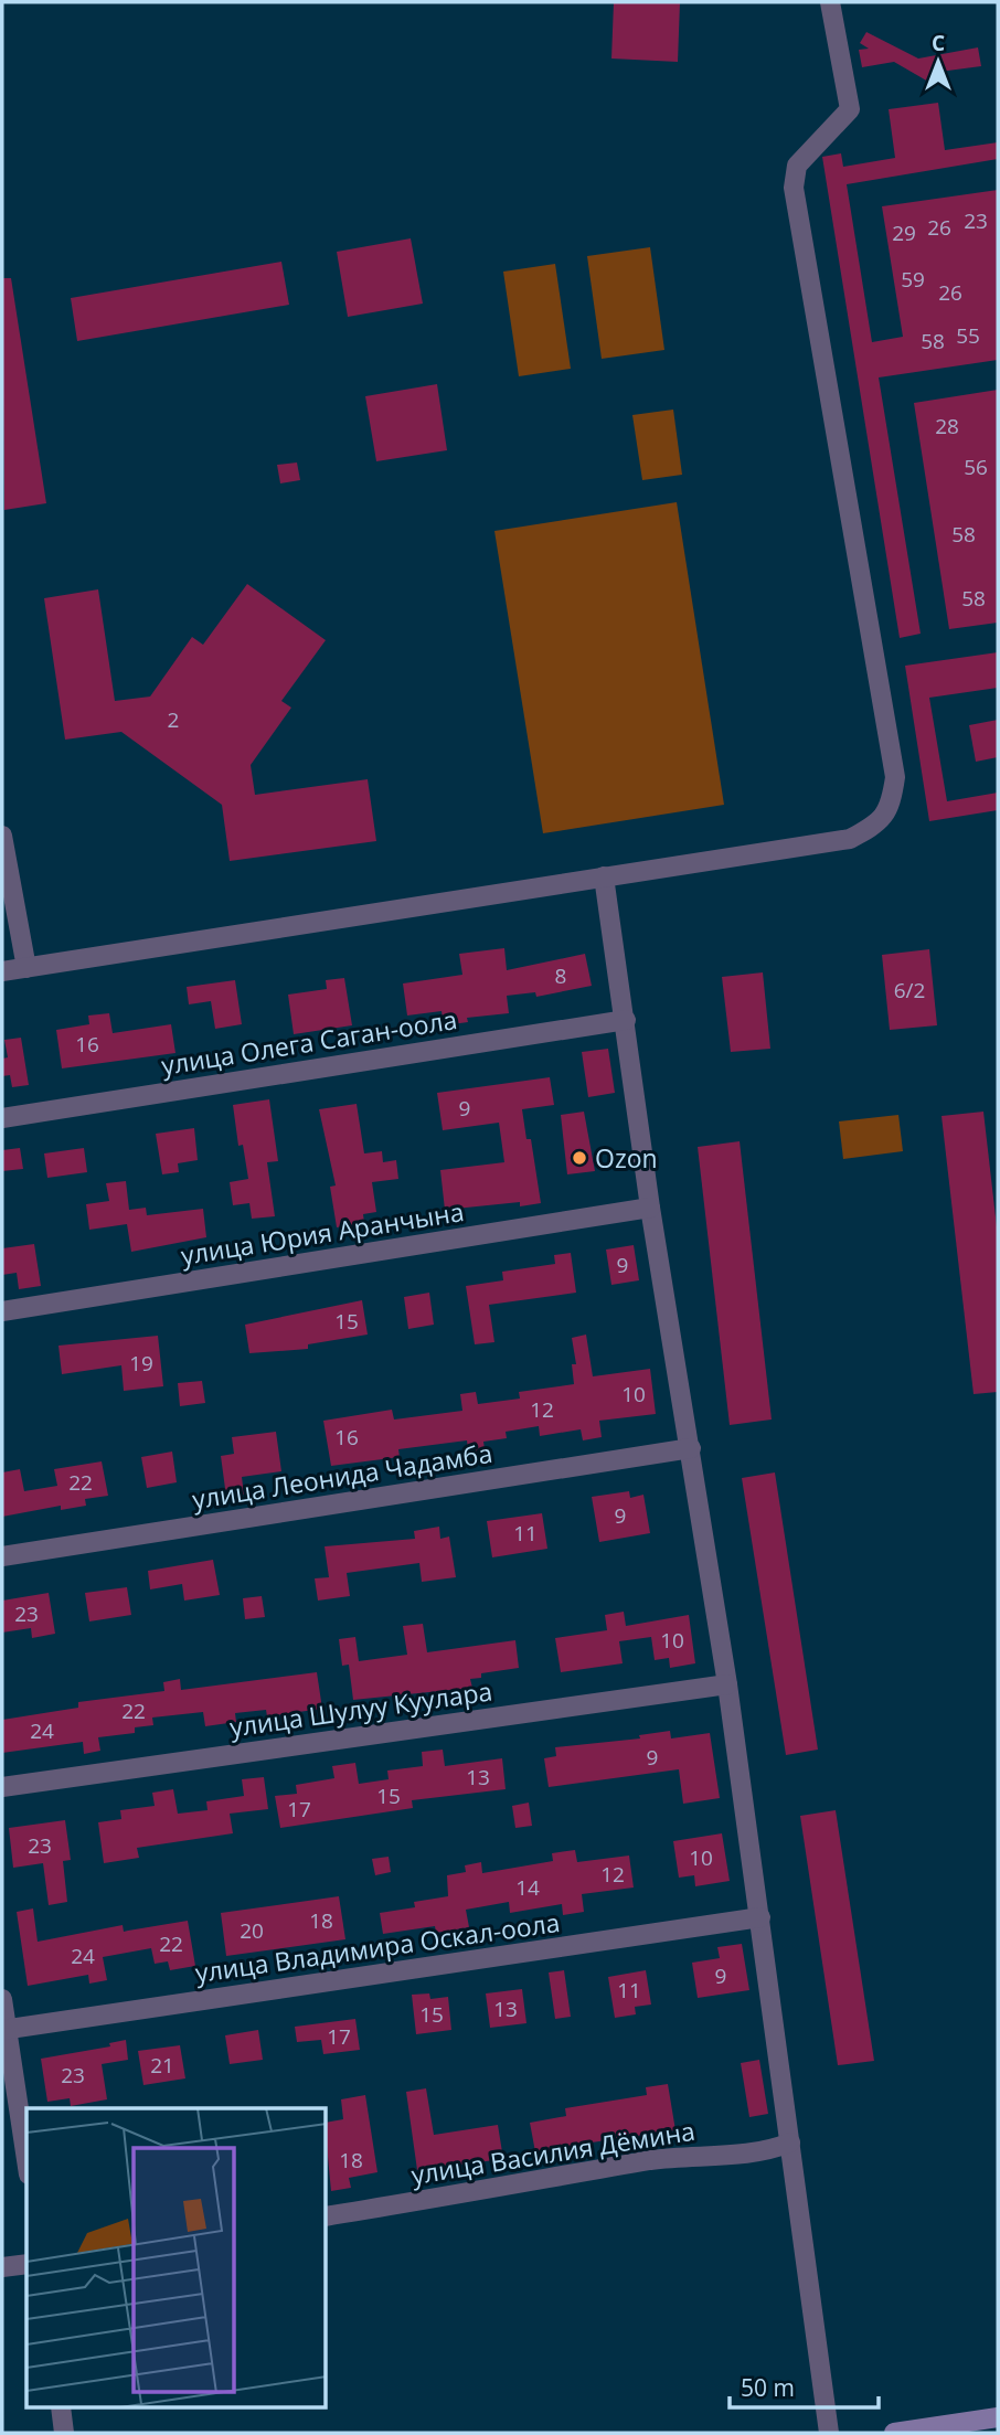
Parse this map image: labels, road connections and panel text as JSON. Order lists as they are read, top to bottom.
{
  "streets": {
    "street": [
      "улица Олега Саган-оола",
      "улица Юрия Аранчына",
      "улица Леонида Чадамба",
      "улица Шулуу Куулара",
      "улица Владимира Оскал-оола",
      "улица Василия Дёмина"
    ]
  },
  "places": ["Ozon"],
  "house_numbers": [
    "23",
    "26",
    "29",
    "59",
    "26",
    "55",
    "58",
    "28",
    "56",
    "58",
    "58",
    "2",
    "8",
    "6/2",
    "16",
    "9",
    "9",
    "15",
    "19",
    "10",
    "12",
    "16",
    "22",
    "9",
    "11",
    "23",
    "10",
    "22",
    "24",
    "9",
    "13",
    "15",
    "17",
    "23",
    "10",
    "12",
    "14",
    "18",
    "20",
    "22",
    "24",
    "9",
    "11",
    "13",
    "15",
    "17",
    "21",
    "23",
    "18"
  ],
  "scale_bar": "50 m",
  "north": "top"
}
